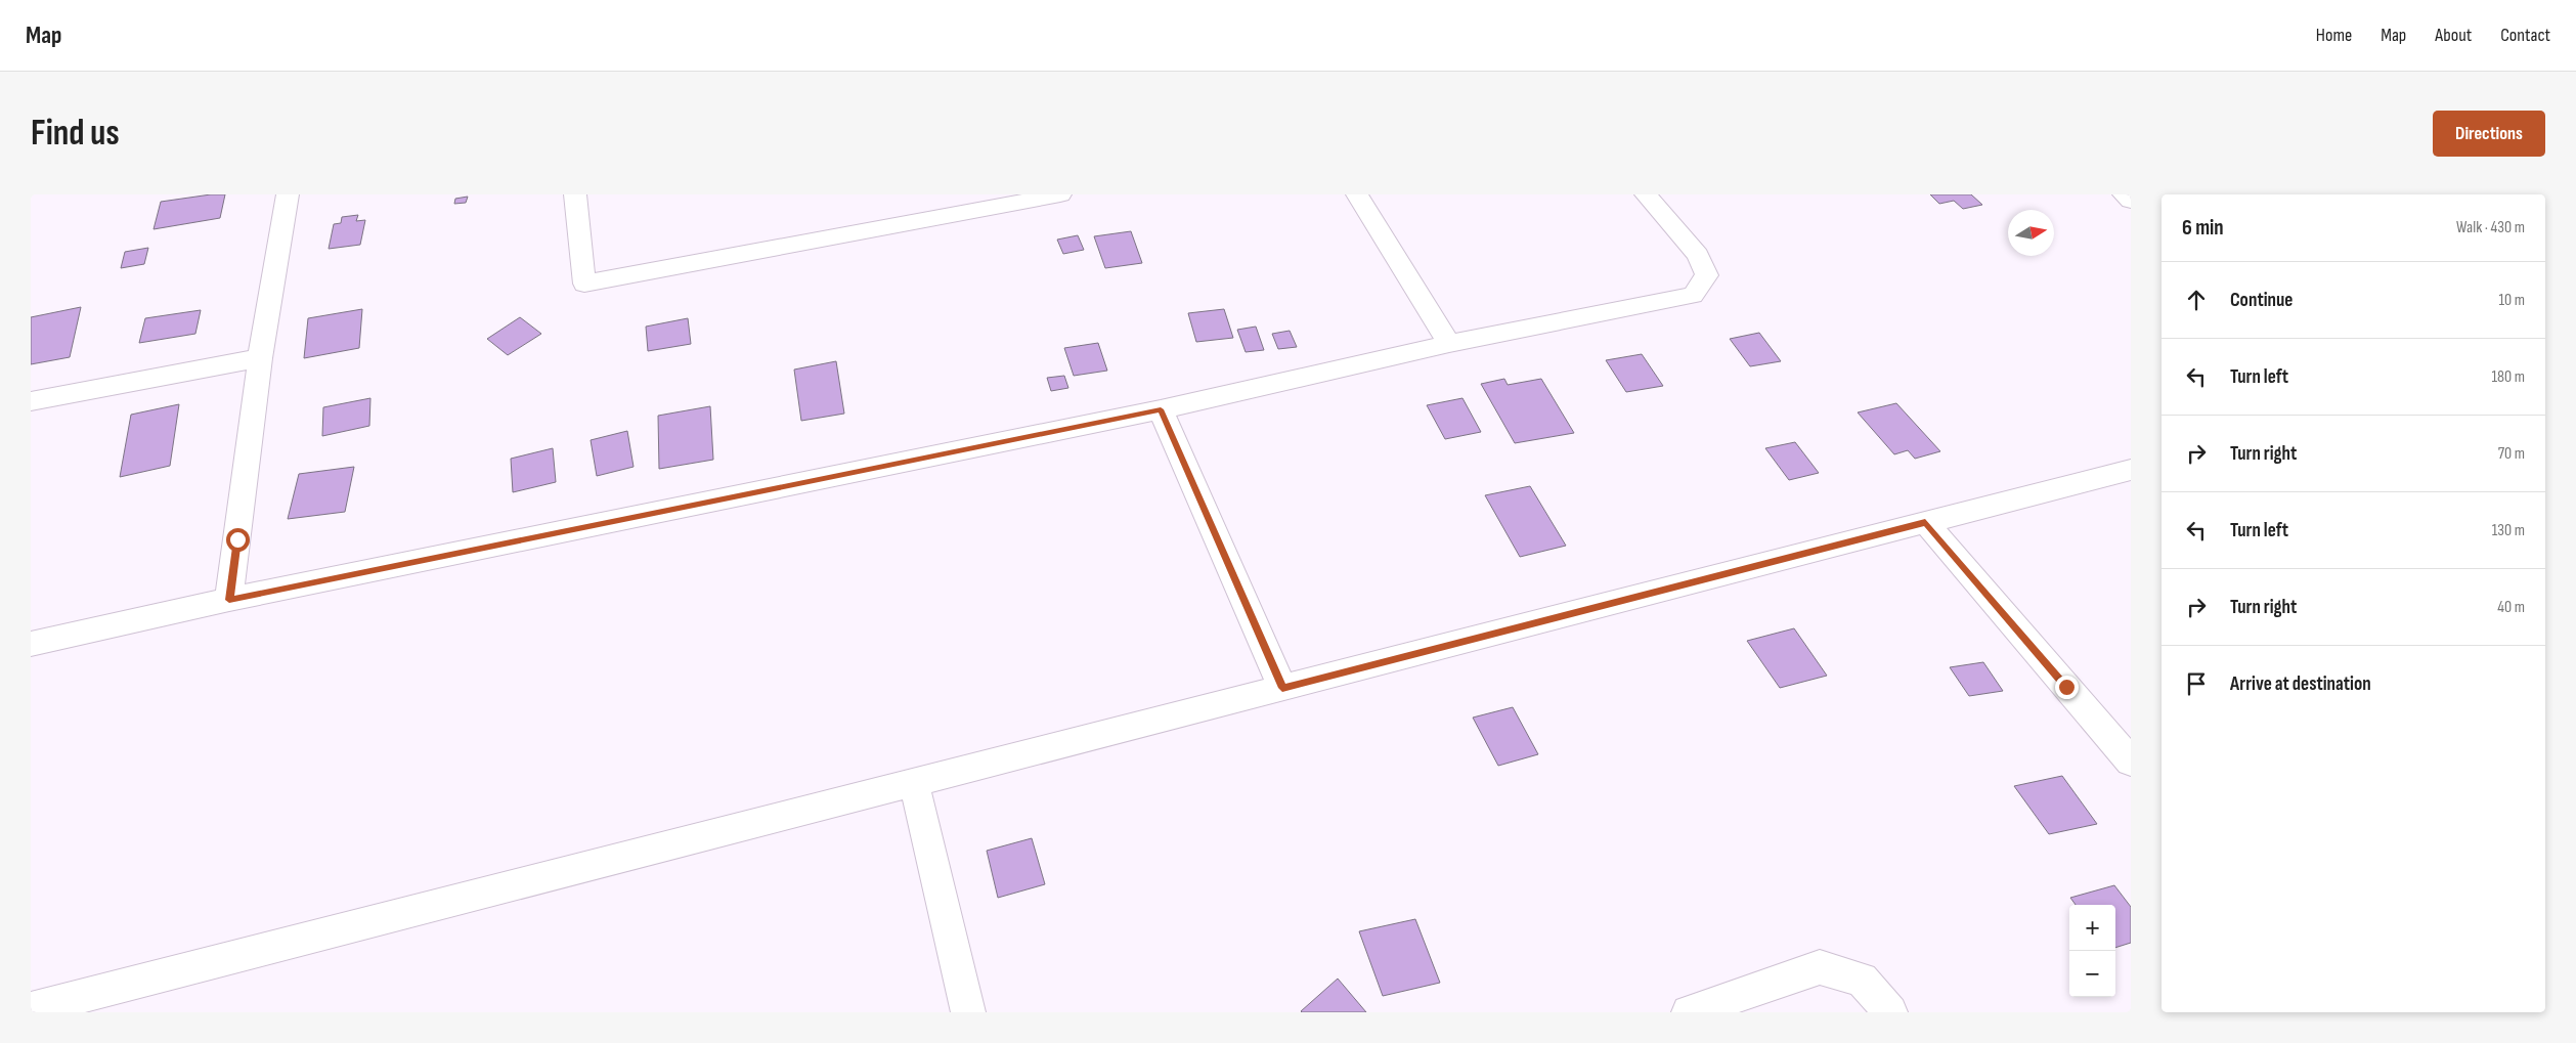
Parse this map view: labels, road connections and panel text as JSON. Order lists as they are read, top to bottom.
{
  "north": "right",
  "page": {
    "header": "Map",
    "nav": [
      "Home",
      "Map",
      "About",
      "Contact"
    ],
    "buttons": "Directions",
    "title": "Find us",
    "heading": ["6 min", "Walk · 430 m"],
    "list": [
      ["Continue", "10 m"],
      ["Turn left", "180 m"],
      ["Turn right", "70 m"],
      ["Turn left", "130 m"],
      ["Turn right", "40 m"],
      "Arrive at destination"
    ],
    "map_buttons": ["+", "−"]
  }
}
